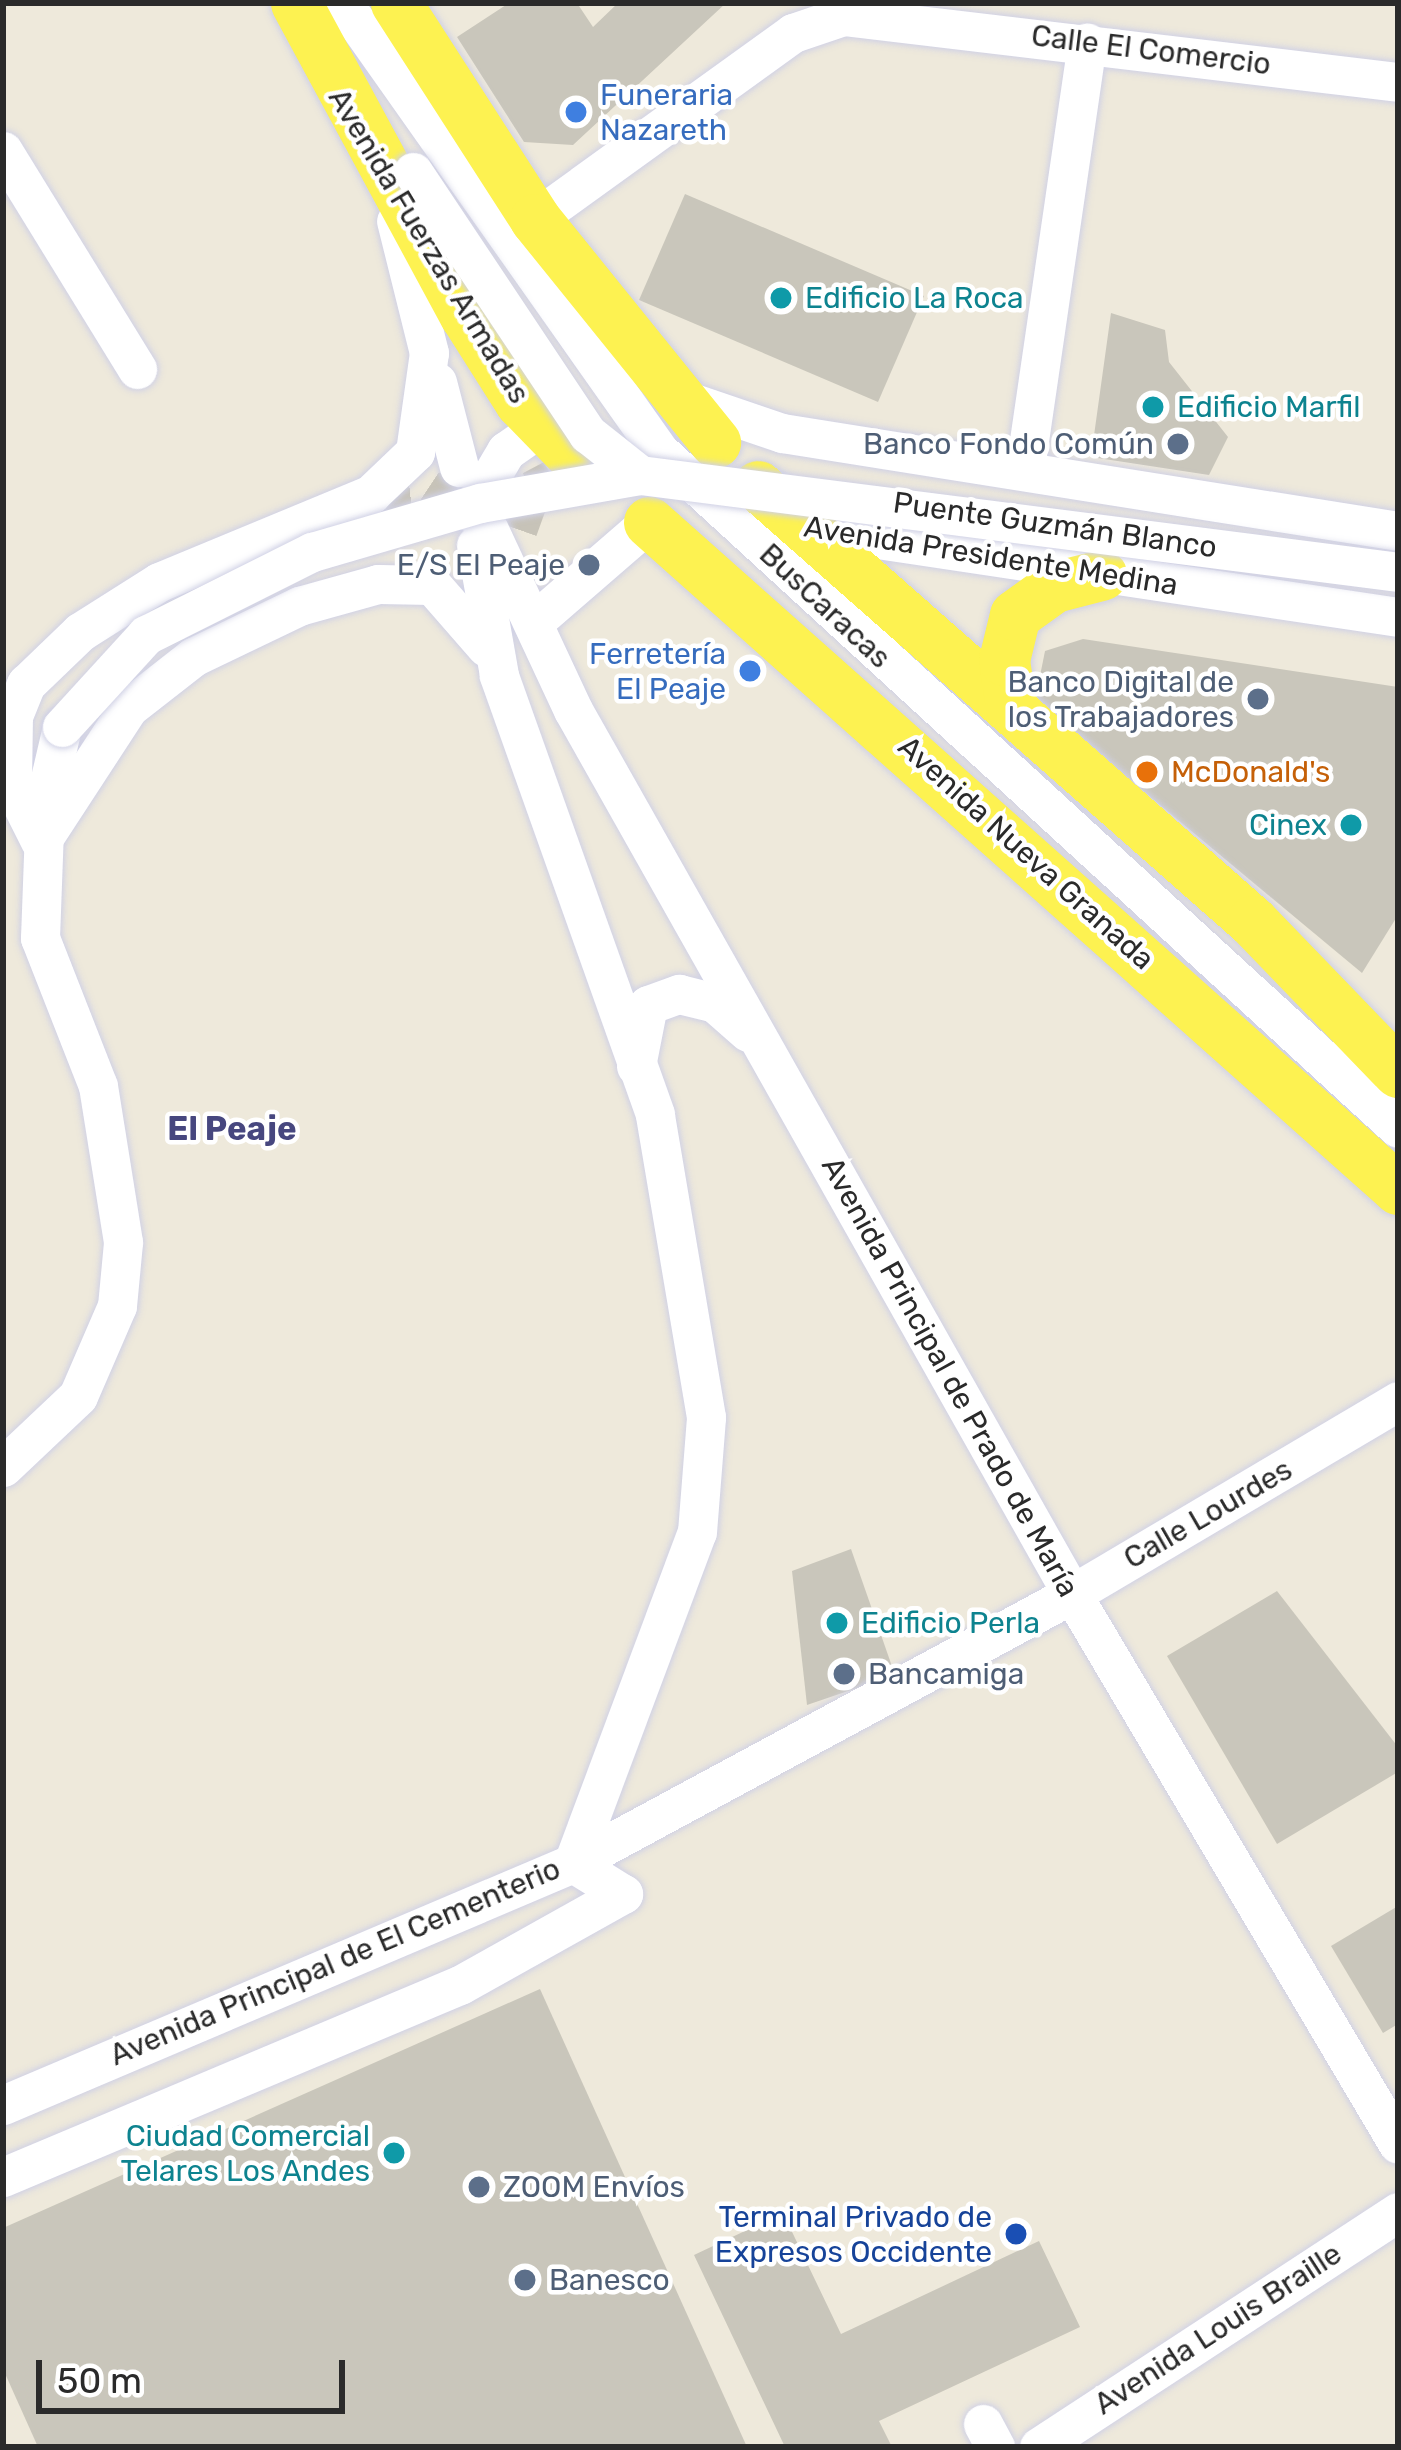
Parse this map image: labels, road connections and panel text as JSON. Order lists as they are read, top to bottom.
{
  "streets": {
    "main road": ["Avenida Fuerzas Armadas", "Avenida Nueva Granada"],
    "street": [
      "Calle El Comercio",
      "Puente Guzmán Blanco",
      "Avenida Presidente Medina",
      "BusCaracas",
      "Avenida Principal de Prado de María",
      "Calle Lourdes",
      "Avenida Principal de El Cementerio",
      "Avenida Louis Braille"
    ]
  },
  "crossings": [
    ["Puente Guzmán Blanco", "Avenida Nueva Granada"],
    ["Avenida Principal de Prado de María", "Calle Lourdes"],
    ["Avenida Principal de Prado de María", "Avenida Principal de El Cementerio"],
    ["Calle Lourdes", "Avenida Principal de El Cementerio"]
  ],
  "districts": ["El Peaje"],
  "places": [
    "Funeraria Nazareth",
    "Edificio La Roca",
    "Edificio Marfil",
    "Banco Fondo Común",
    "E/S El Peaje",
    "Ferretería El Peaje",
    "Banco Digital de los Trabajadores",
    "McDonald's",
    "Cinex",
    "Edificio Perla",
    "Bancamiga",
    "Ciudad Comercial Telares Los Andes",
    "ZOOM Envíos",
    "Terminal Privado de Expresos Occidente",
    "Banesco"
  ],
  "scale_bar": "50 m"
}
